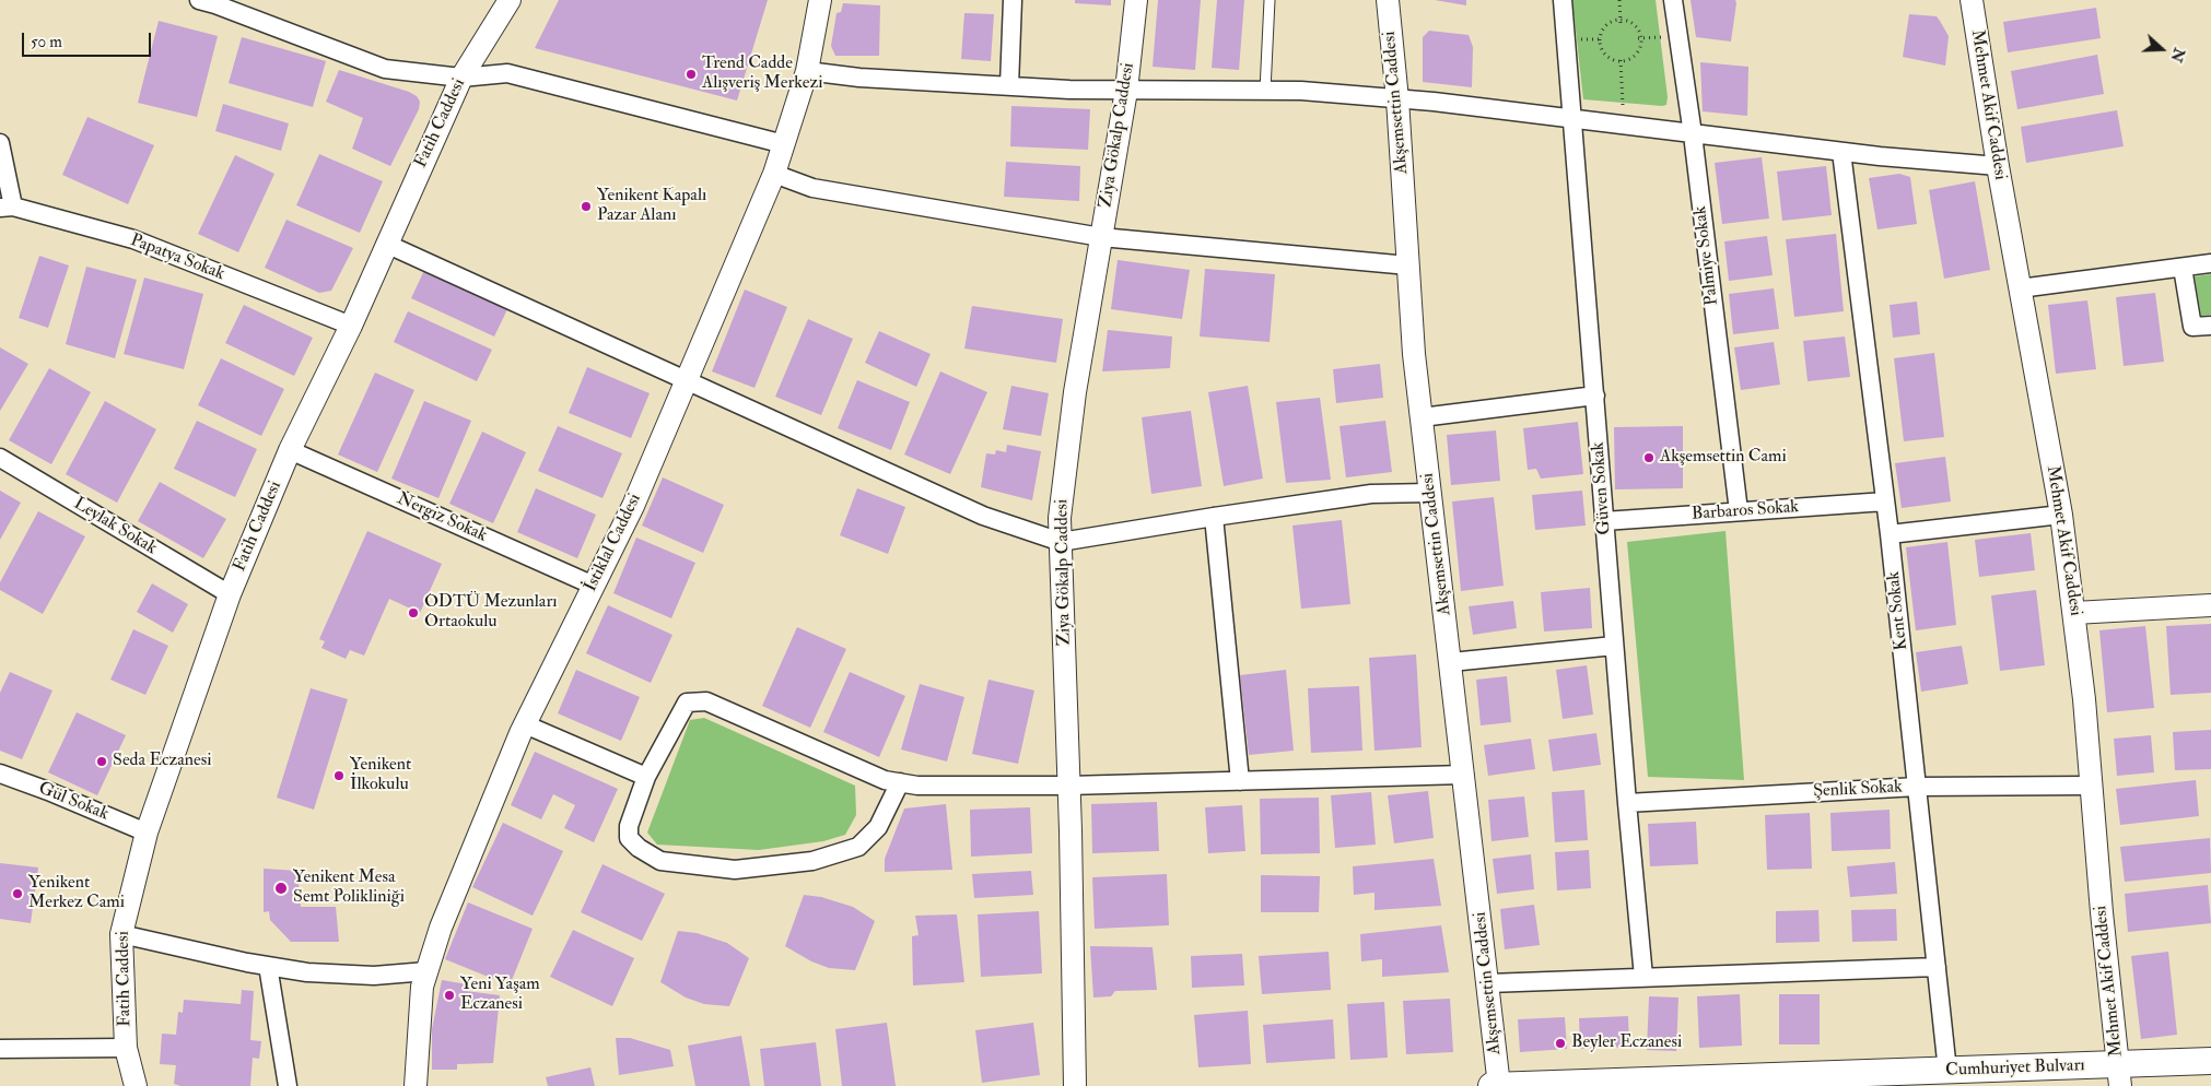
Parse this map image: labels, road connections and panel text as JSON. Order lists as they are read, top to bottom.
{
  "streets": {
    "main road": ["Cumhuriyet Bulvarı"],
    "street": [
      "Akşemsettin Caddesi",
      "Mehmet Akif Caddesi",
      "Fatih Caddesi",
      "Ziya Gökalp Caddesi",
      "Palmiye Sokak",
      "Papatya Sokak",
      "Güven Sokak",
      "Barbaros Sokak",
      "Nergiz Sokak",
      "Leylak Sokak",
      "İstiklal Caddesi",
      "Kent Sokak",
      "Şenlik Sokak",
      "Gül Sokak"
    ]
  },
  "crossings": [
    ["Akşemsettin Caddesi", "Cumhuriyet Bulvarı"],
    ["Mehmet Akif Caddesi", "Şenlik Sokak"],
    ["Mehmet Akif Caddesi", "Cumhuriyet Bulvarı"],
    ["Fatih Caddesi", "Papatya Sokak"],
    ["Fatih Caddesi", "Nergiz Sokak"],
    ["Fatih Caddesi", "Leylak Sokak"],
    ["Fatih Caddesi", "Gül Sokak"],
    ["Palmiye Sokak", "Barbaros Sokak"],
    ["Güven Sokak", "Barbaros Sokak"],
    ["Güven Sokak", "Şenlik Sokak"],
    ["Barbaros Sokak", "Kent Sokak"],
    ["Nergiz Sokak", "İstiklal Caddesi"],
    ["Kent Sokak", "Şenlik Sokak"],
    ["Kent Sokak", "Cumhuriyet Bulvarı"]
  ],
  "places": [
    "Trend Cadde Alışveriş Merkezi",
    "Yenikent Kapalı Pazar Alanı",
    "Akşemsettin Cami",
    "ODTÜ Mezunları Ortaokulu",
    "Seda Eczanesi",
    "Yenikent İlkokulu",
    "Yenikent Mesa Semt Polikliniği",
    "Yenikent Merkez Cami",
    "Yeni Yaşam Eczanesi",
    "Beyler Eczanesi"
  ],
  "scale_bar": "50 m",
  "north": "right"
}
